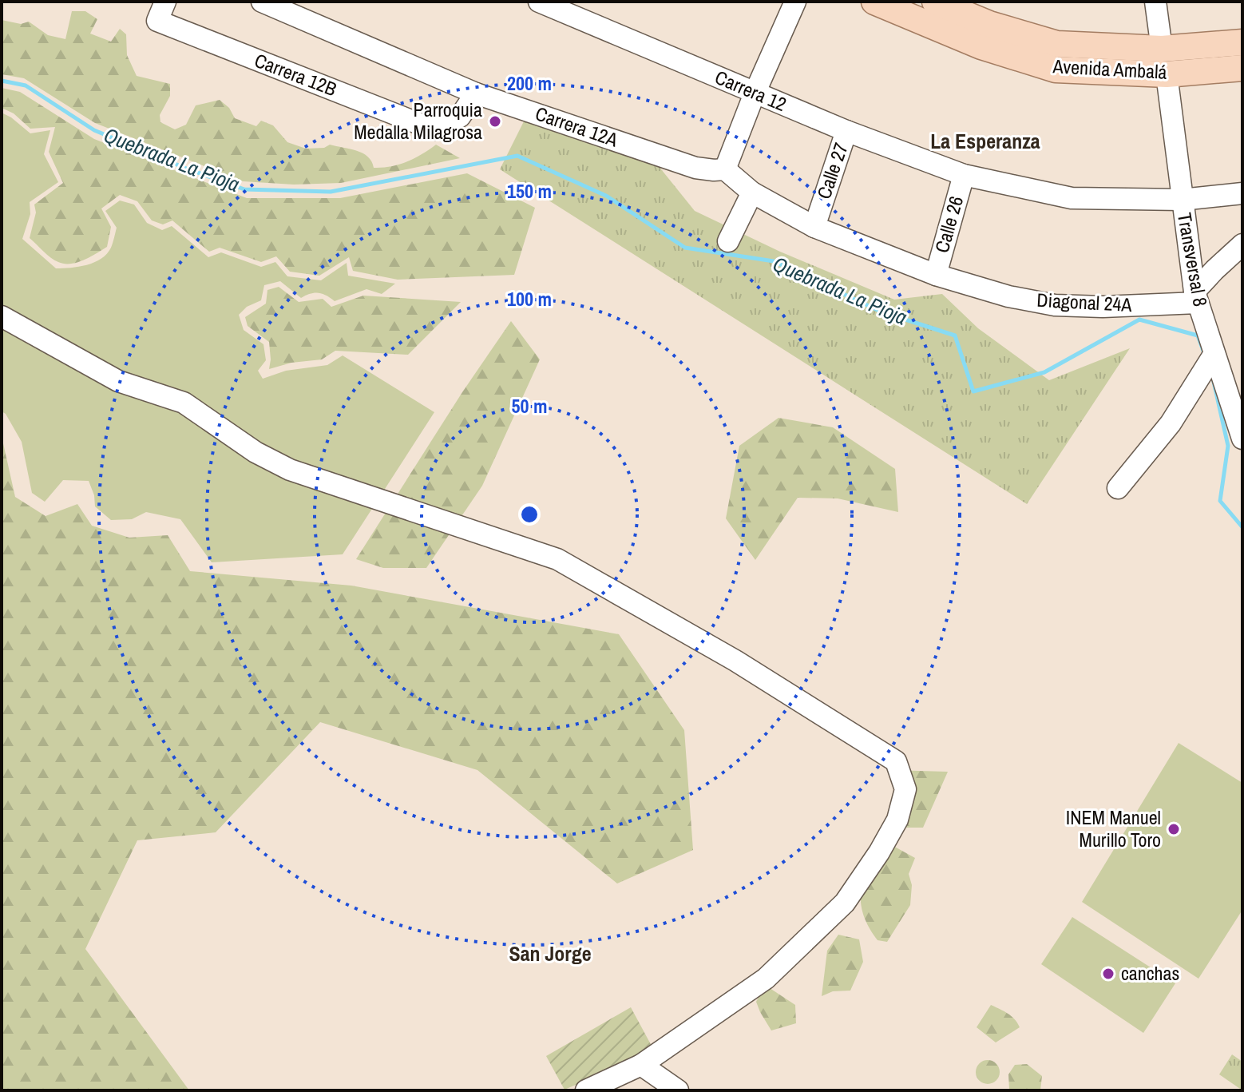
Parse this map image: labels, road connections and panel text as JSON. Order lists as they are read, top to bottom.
{
  "streets": {
    "main road": ["Avenida Ambalá"],
    "street": [
      "Carrera 12B",
      "Carrera 12",
      "Carrera 12A",
      "Calle 27",
      "Calle 26",
      "Transversal 8",
      "Diagonal 24A"
    ]
  },
  "crossings": [
    ["Avenida Ambalá", "Transversal 8"],
    ["Carrera 12B", "Carrera 12A"],
    ["Carrera 12", "Calle 27"],
    ["Carrera 12", "Calle 26"],
    ["Carrera 12", "Transversal 8"],
    ["Calle 26", "Diagonal 24A"],
    ["Transversal 8", "Diagonal 24A"]
  ],
  "districts": ["La Esperanza", "San Jorge"],
  "water": ["Quebrada La Pioja"],
  "places": ["Parroquia Medalla Milagrosa", "INEM Manuel Murillo Toro", "canchas"],
  "rings": [
    "200 m",
    "150 m",
    "100 m",
    "50 m"
  ]
}
